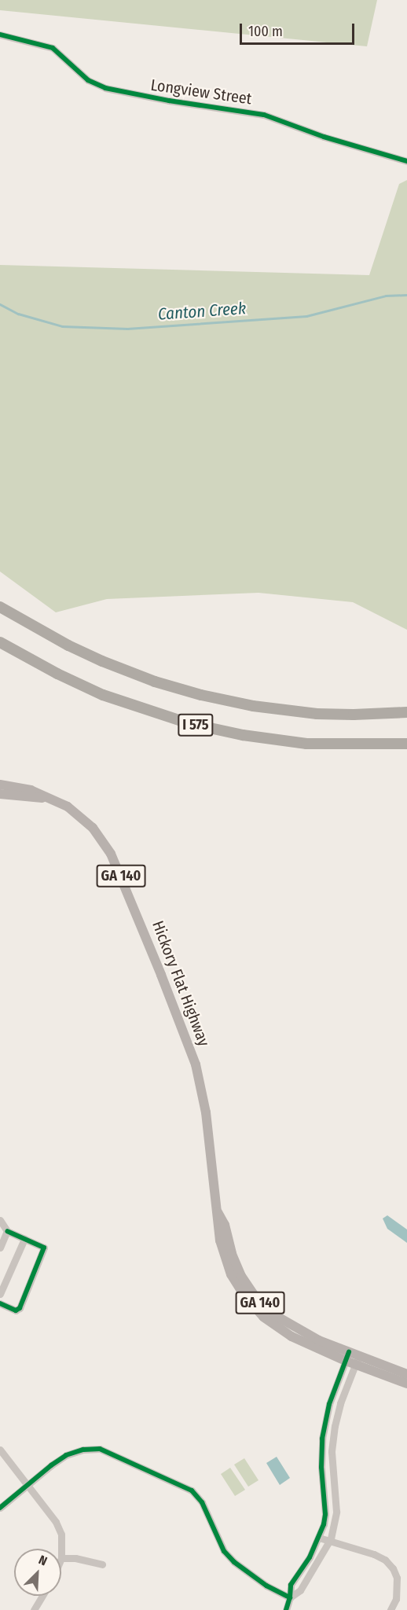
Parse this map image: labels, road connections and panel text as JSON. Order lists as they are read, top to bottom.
{
  "streets": {
    "highway": ["I 575"],
    "main road": ["GA 140", "Hickory Flat Highway"],
    "street": ["Longview Street"]
  },
  "water": ["Canton Creek"],
  "scale_bar": "100 m",
  "north": "top right"
}
